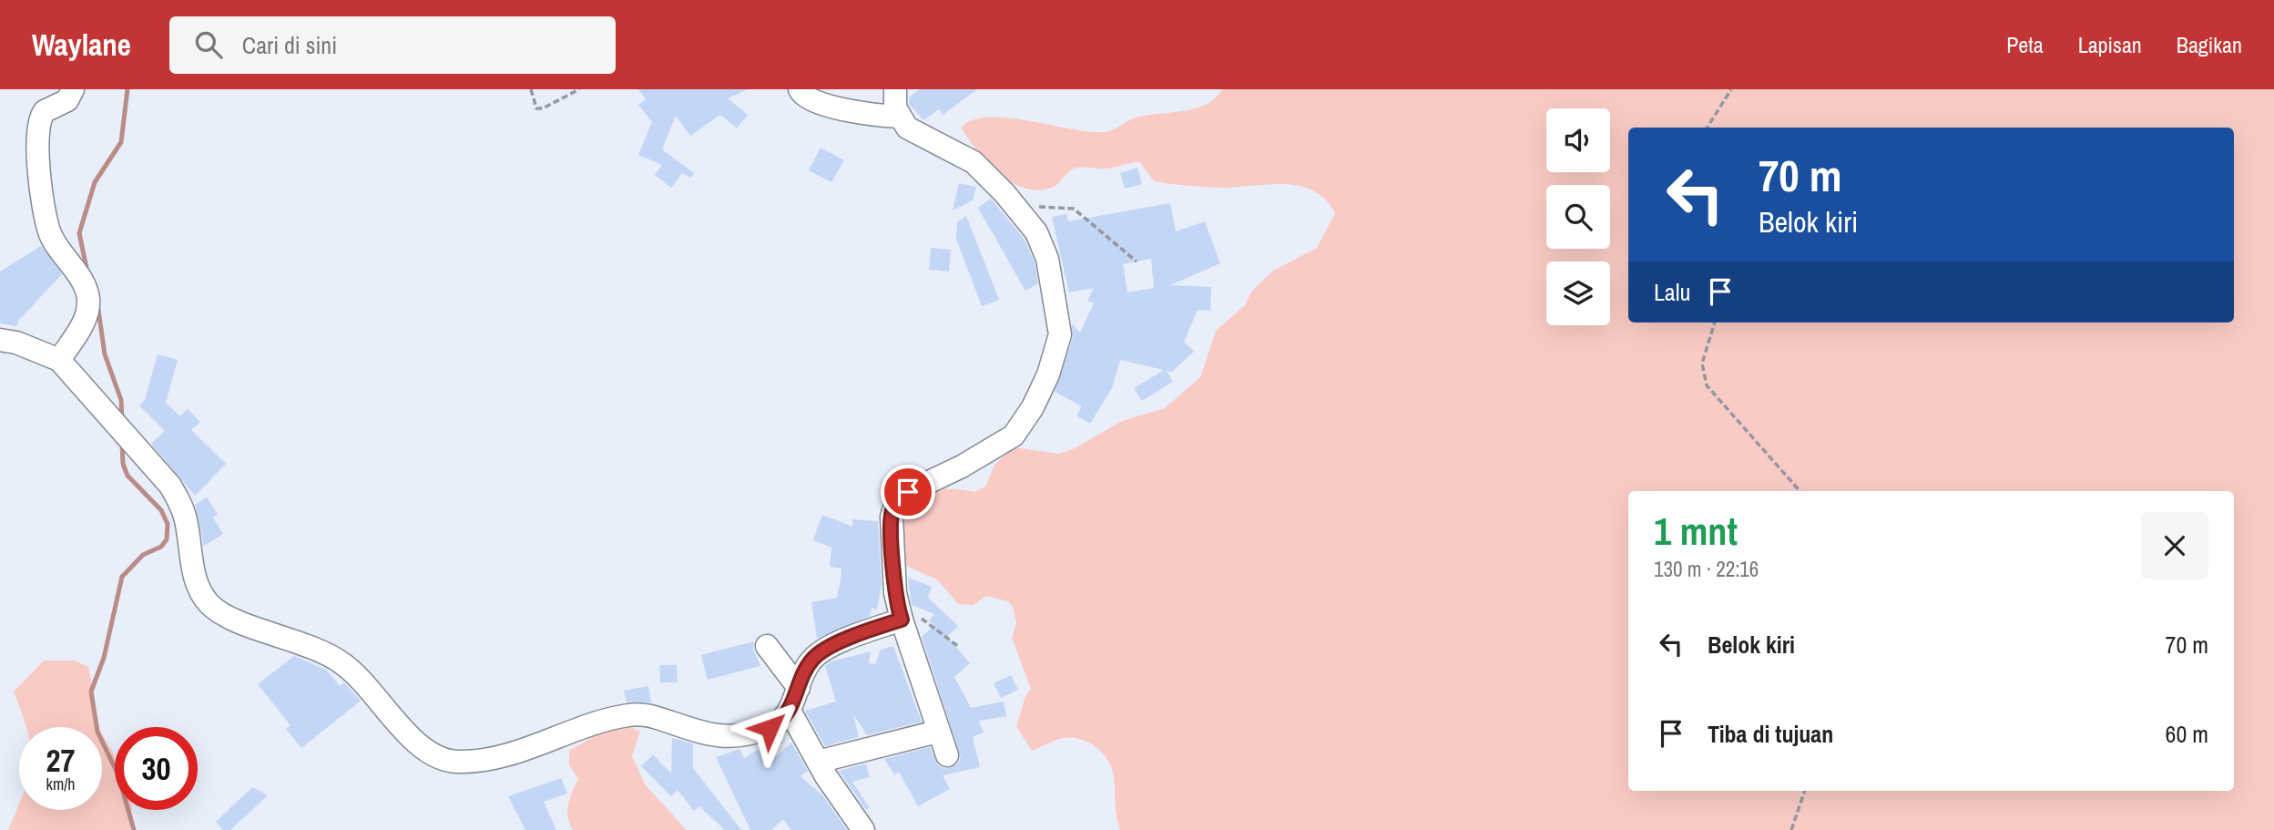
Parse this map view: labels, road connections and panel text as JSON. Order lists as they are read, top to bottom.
{
  "page": {
    "header": "Waylane",
    "search": "Cari di sini",
    "nav": ["Peta", "Lapisan", "Bagikan"],
    "turn": ["70 m", "Belok kiri"],
    "then": "Lalu",
    "heading": ["1 mnt", "130 m · 22:16"],
    "list": [
      {
        "name": "Belok kiri",
        "value": "70 m"
      },
      {
        "name": "Tiba di tujuan",
        "value": "60 m"
      }
    ],
    "speed": "27 km/h",
    "limit": "30"
  }
}
